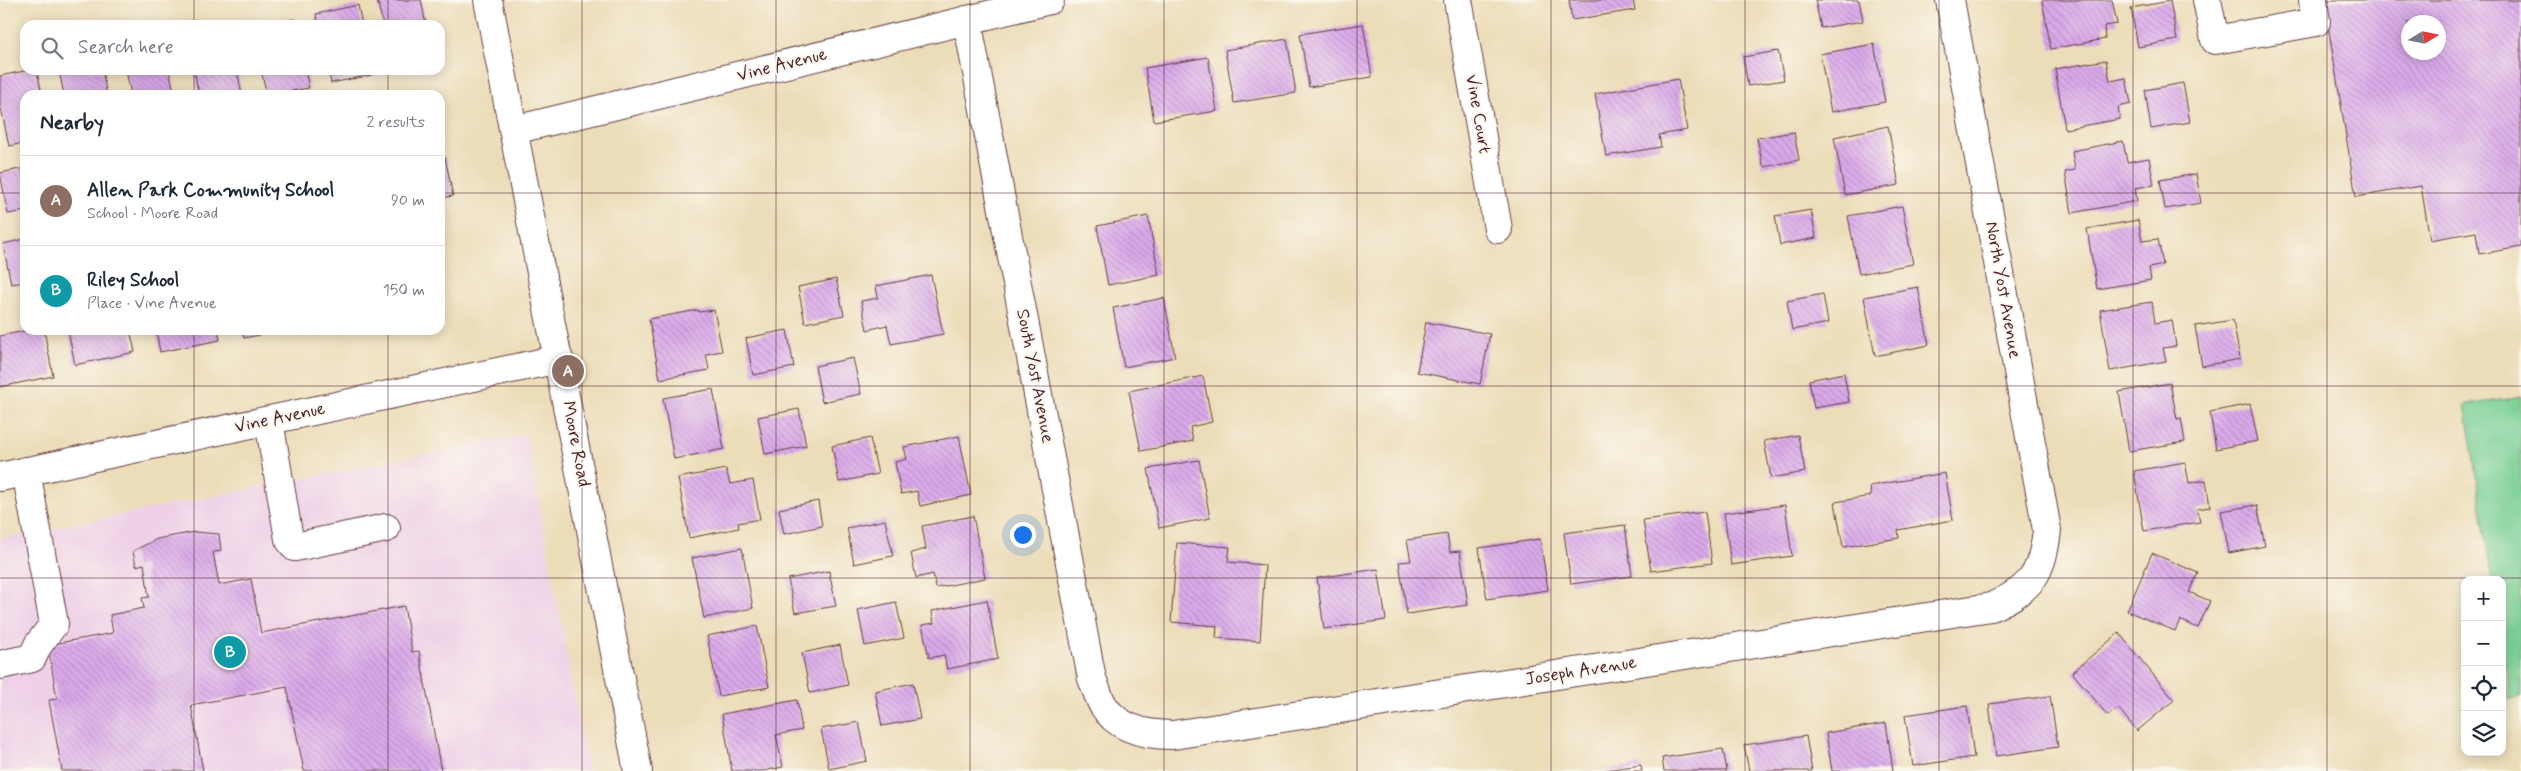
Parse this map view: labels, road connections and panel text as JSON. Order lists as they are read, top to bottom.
{
  "streets": {
    "street": [
      "Vine Avenue",
      "Vine Court",
      "North Yost Avenue",
      "South Yost Avenue",
      "Moore Road",
      "Joseph Avenue"
    ]
  },
  "crossings": [
    ["Vine Avenue", "South Yost Avenue"],
    ["Vine Avenue", "Moore Road"],
    ["North Yost Avenue", "Joseph Avenue"],
    ["South Yost Avenue", "Joseph Avenue"]
  ],
  "north": "right",
  "page": {
    "search": "Search here",
    "heading": ["Nearby", "2 results"],
    "list": [
      {
        "mark": "A",
        "name": "Allen Park Community School",
        "note": "School · Moore Road",
        "value": "90 m"
      },
      {
        "mark": "B",
        "name": "Riley School",
        "note": "Place · Vine Avenue",
        "value": "150 m"
      }
    ],
    "pins": ["A", "B"],
    "map_buttons": ["+", "−"]
  }
}
